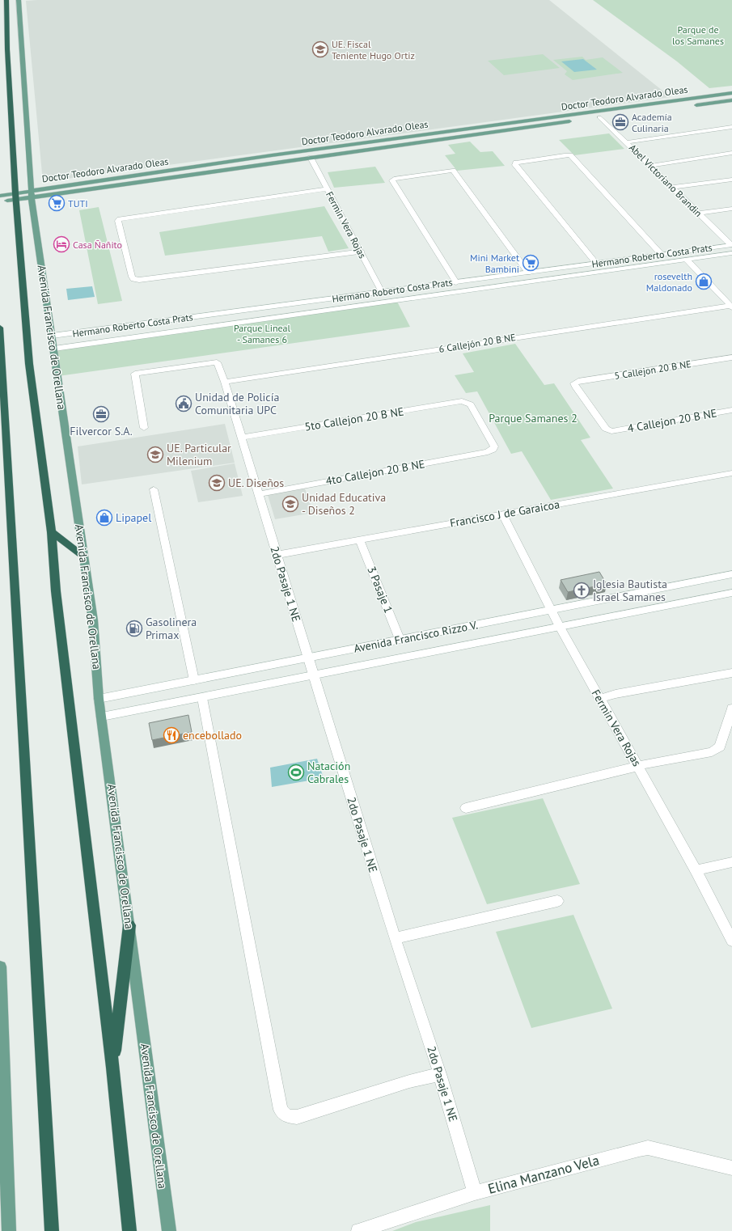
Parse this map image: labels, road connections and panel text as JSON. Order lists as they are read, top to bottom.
{
  "streets": {
    "highway": ["Avenida Francisco de Orellana"],
    "main road": ["Doctor Teodoro Alvarado Oleas"],
    "street": [
      "Abel Victoriano Brandin",
      "Fermin Vera Rojas",
      "Hermano Roberto Costa Prats",
      "6 Callejón 20 B NE",
      "5 Callejon 20 B NE",
      "5to Callejon 20 B NE",
      "4 Callejon 20 B NE",
      "4to Callejon 20 B NE",
      "Francisco J de Garaicoa",
      "2do Pasaje 1 NE",
      "3 Pasaje 1",
      "Avenida Francisco Rizzo V.",
      "Elina Manzano Vela"
    ]
  },
  "crossings": [
    ["Doctor Teodoro Alvarado Oleas", "Abel Victoriano Brandin"],
    ["Doctor Teodoro Alvarado Oleas", "Fermin Vera Rojas"],
    ["Doctor Teodoro Alvarado Oleas", "Avenida Francisco de Orellana"],
    ["Abel Victoriano Brandin", "Hermano Roberto Costa Prats"],
    ["Fermin Vera Rojas", "Hermano Roberto Costa Prats"],
    ["Fermin Vera Rojas", "Francisco J de Garaicoa"],
    ["Fermin Vera Rojas", "Avenida Francisco Rizzo V."],
    ["Hermano Roberto Costa Prats", "Avenida Francisco de Orellana"],
    ["Avenida Francisco de Orellana", "Avenida Francisco Rizzo V."],
    ["6 Callejón 20 B NE", "2do Pasaje 1 NE"],
    ["5 Callejon 20 B NE", "4 Callejon 20 B NE"],
    ["5to Callejon 20 B NE", "4to Callejon 20 B NE"],
    ["5to Callejon 20 B NE", "2do Pasaje 1 NE"],
    ["4to Callejon 20 B NE", "2do Pasaje 1 NE"],
    ["Francisco J de Garaicoa", "2do Pasaje 1 NE"],
    ["Francisco J de Garaicoa", "3 Pasaje 1"],
    ["2do Pasaje 1 NE", "Avenida Francisco Rizzo V."],
    ["2do Pasaje 1 NE", "Elina Manzano Vela"],
    ["3 Pasaje 1", "Avenida Francisco Rizzo V."]
  ],
  "parks": ["Parque de los Samanes", "Parque Lineal - Samanes 6", "Parque Samanes 2"],
  "places": {
    "school or university": [
      "UE. Fiscal Teniente Hugo Ortiz",
      "UE. Particular Milenium",
      "UE. Diseños",
      "Unidad Educativa - Diseños 2"
    ],
    "office": ["Academía Culinaria", "Filvercor S.A."],
    "supermarket": ["TUTI", "Mini Market Bambini"],
    "hotel": ["Casa Ñañito"],
    "shop": ["rosevelth Maldonado", "Lipapel"],
    "public building": ["Unidad de Policía Comunitaria UPC"],
    "church": ["Iglesia Bautista Israel Samanes"],
    "fuel station": ["Gasolinera Primax"],
    "restaurant": ["encebollado"],
    "sports": ["Natación Cabrales"]
  }
}
